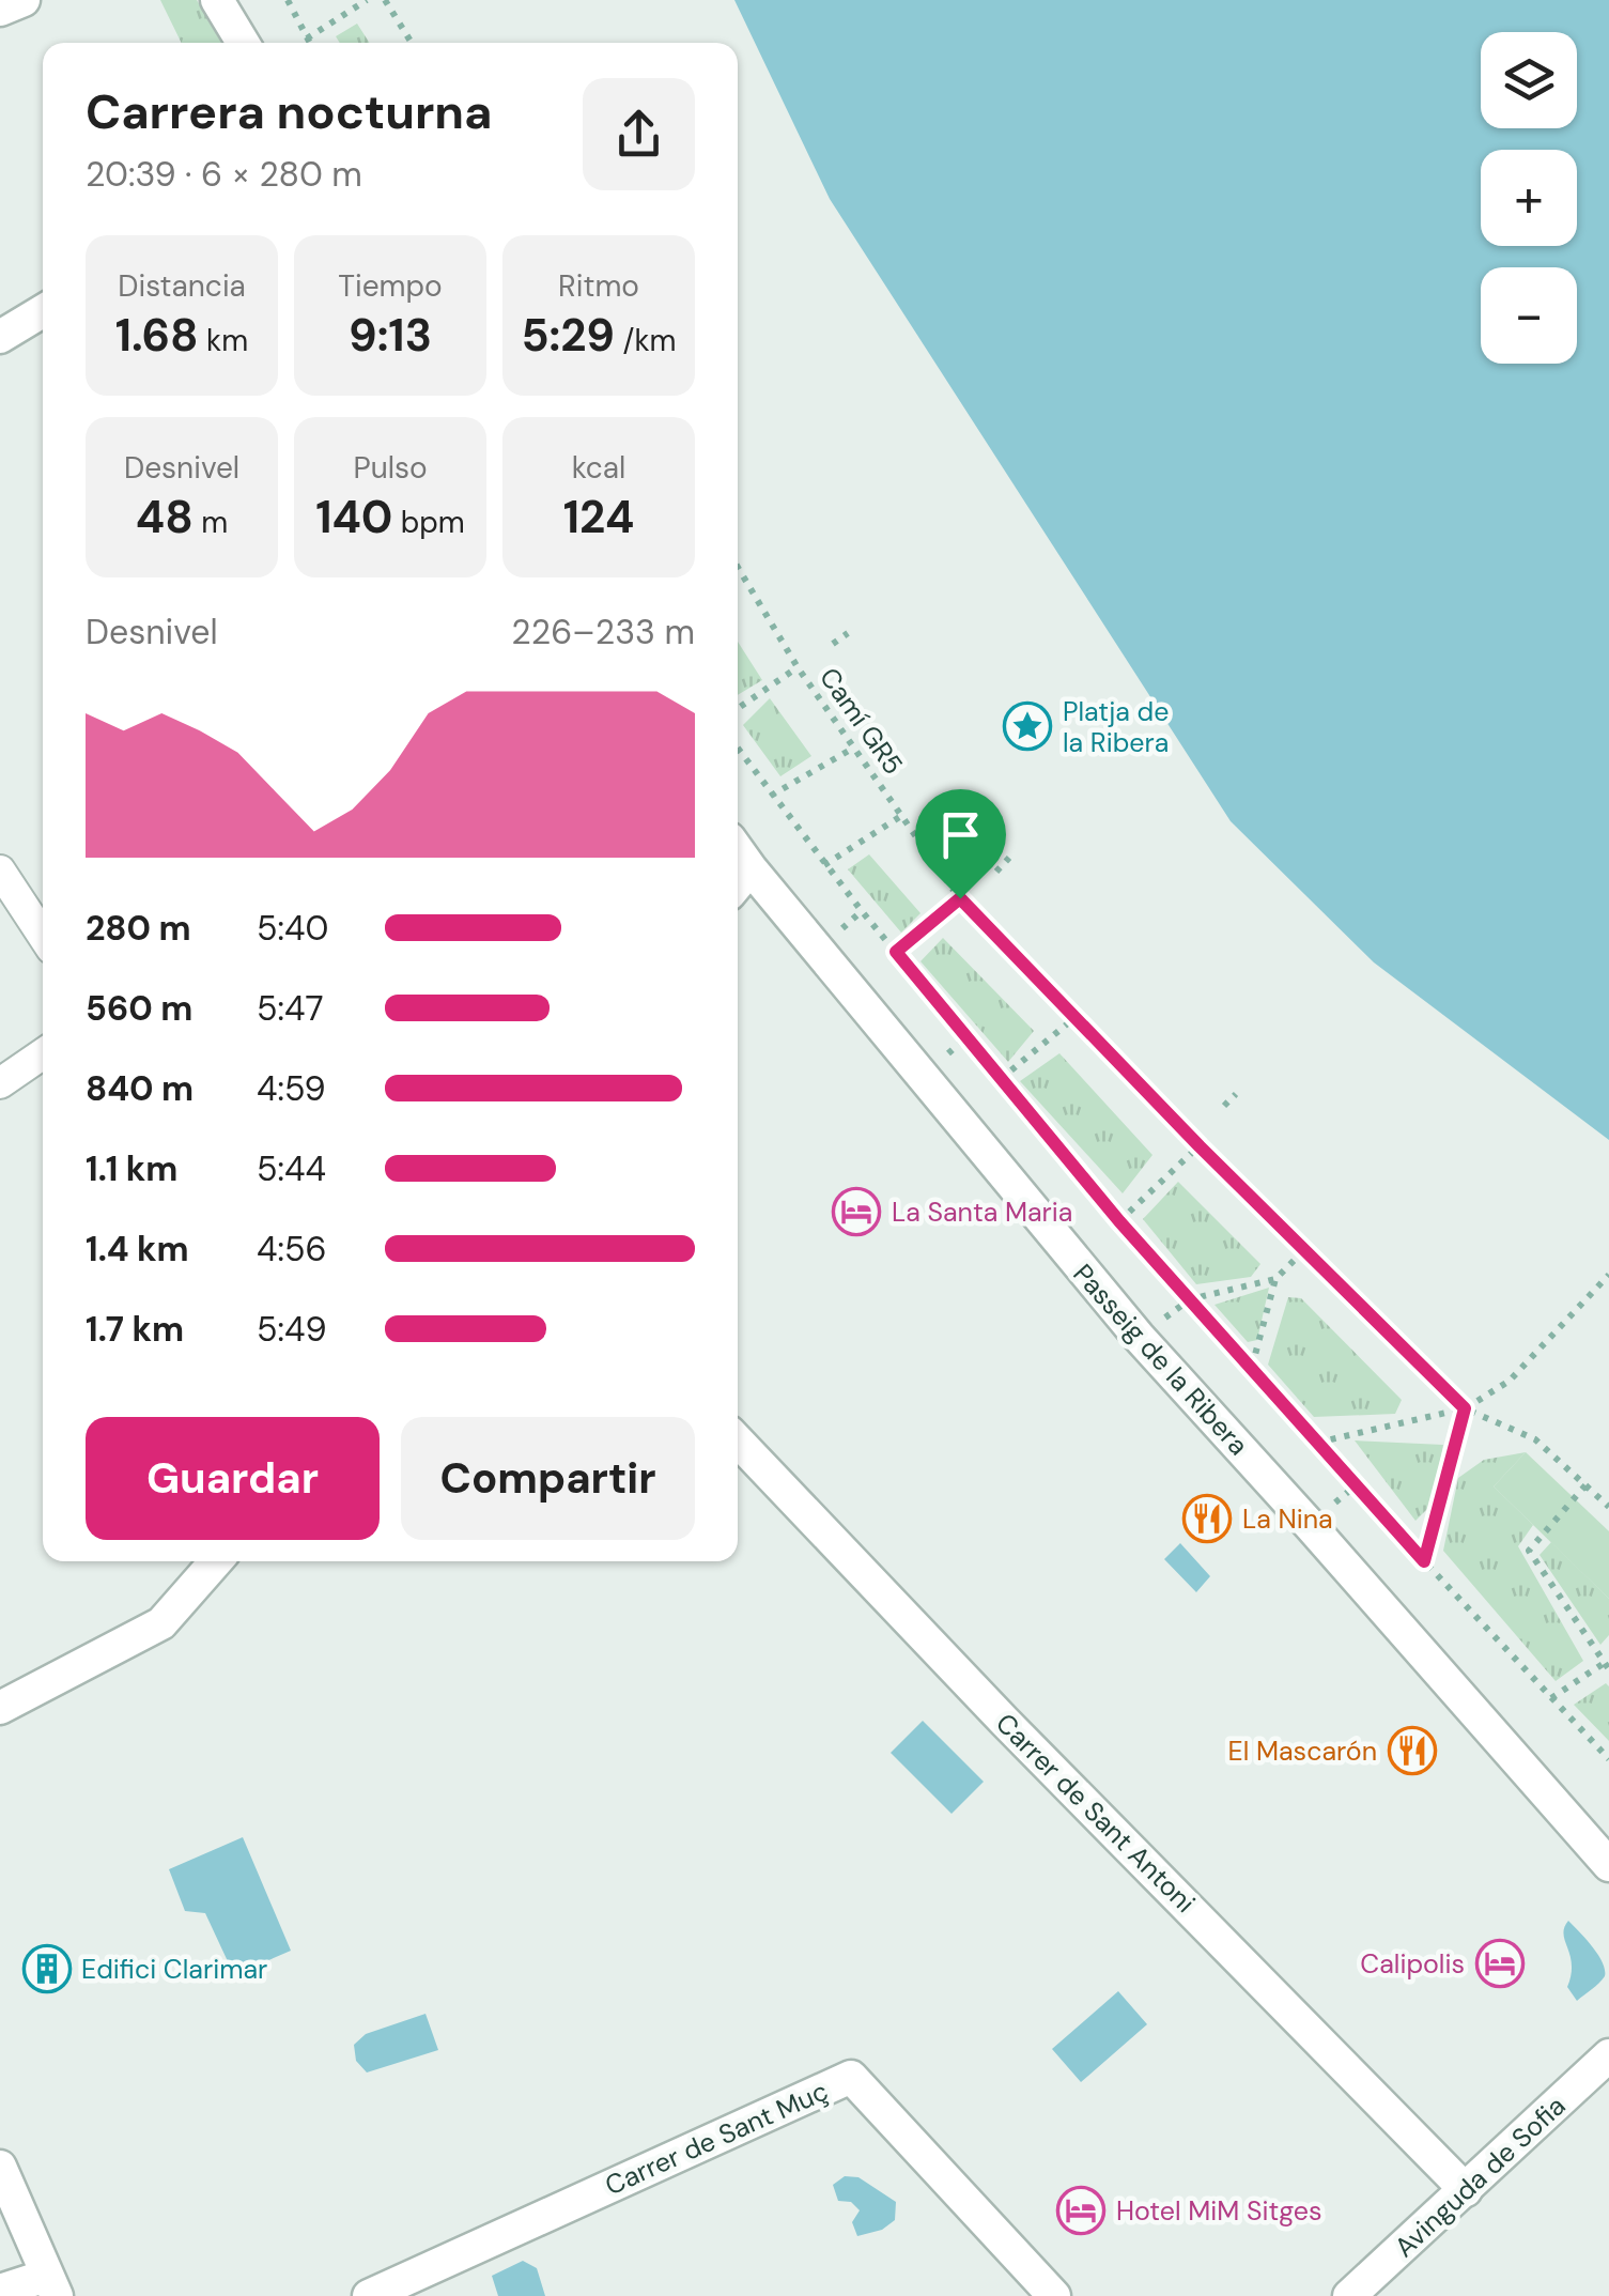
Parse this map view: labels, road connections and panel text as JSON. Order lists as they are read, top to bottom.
{
  "streets": {
    "street": [
      "Passeig de la Ribera",
      "Carrer de Sant Antoni",
      "Carrer de Sant Muç",
      "Avinguda de Sofia"
    ],
    "path": ["Camí GR5"]
  },
  "crossings": [
    ["Carrer de Sant Antoni", "Avinguda de Sofia"]
  ],
  "places": {
    "place": ["Platja de la Ribera"],
    "hotel": ["La Santa Maria", "Calipolis", "Hotel MiM Sitges"],
    "restaurant": ["La Nina", "El Mascarón"],
    "building": ["Edifici Clarimar"]
  },
  "page": {
    "map_buttons": ["+", "−"],
    "heading": ["Carrera nocturna", "20:39 · 6 × 280 m"],
    "stats": [
      ["Distancia", "1.68 km"],
      ["Tiempo", "9:13"],
      ["Ritmo", "5:29 /km"],
      ["Desnivel", "48 m"],
      ["Pulso", "140 bpm"],
      ["kcal", "124"]
    ],
    "chart": ["Desnivel", "226–233 m"],
    "list": [
      {
        "name": "280 m",
        "note": "5:40"
      },
      {
        "name": "560 m",
        "note": "5:47"
      },
      {
        "name": "840 m",
        "note": "4:59"
      },
      {
        "name": "1.1 km",
        "note": "5:44"
      },
      {
        "name": "1.4 km",
        "note": "4:56"
      },
      {
        "name": "1.7 km",
        "note": "5:49"
      }
    ],
    "buttons": ["Guardar", "Compartir"]
  }
}
